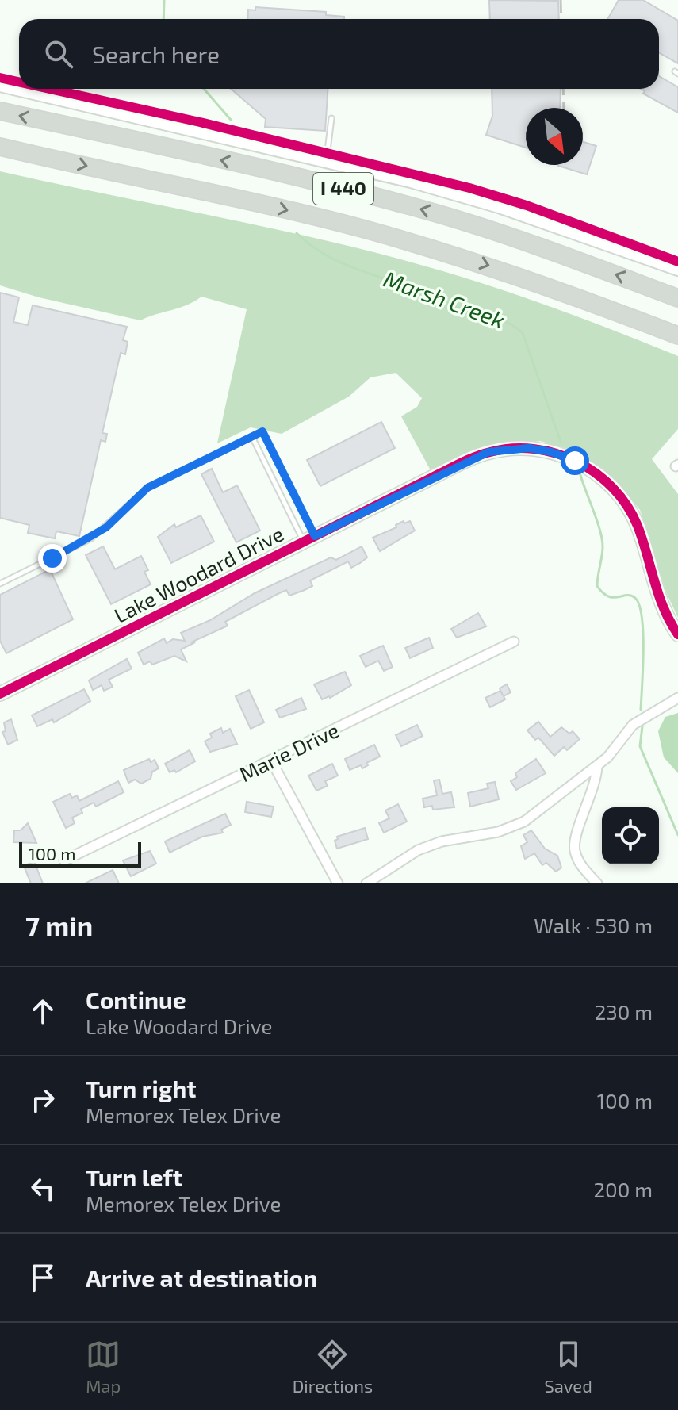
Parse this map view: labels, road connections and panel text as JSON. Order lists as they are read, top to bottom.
{
  "streets": {
    "highway": ["I 440"],
    "street": ["Lake Woodard Drive", "Marie Drive"]
  },
  "water": ["Marsh Creek"],
  "scale_bar": "100 m",
  "north": "bottom right",
  "page": {
    "search": "Search here",
    "scale": "100 m",
    "heading": ["7 min", "Walk · 530 m"],
    "list": [
      ["Continue", "Lake Woodard Drive", "230 m"],
      ["Turn right", "Memorex Telex Drive", "100 m"],
      ["Turn left", "Memorex Telex Drive", "200 m"],
      "Arrive at destination"
    ],
    "nav": ["Map", "Directions", "Saved"]
  }
}
